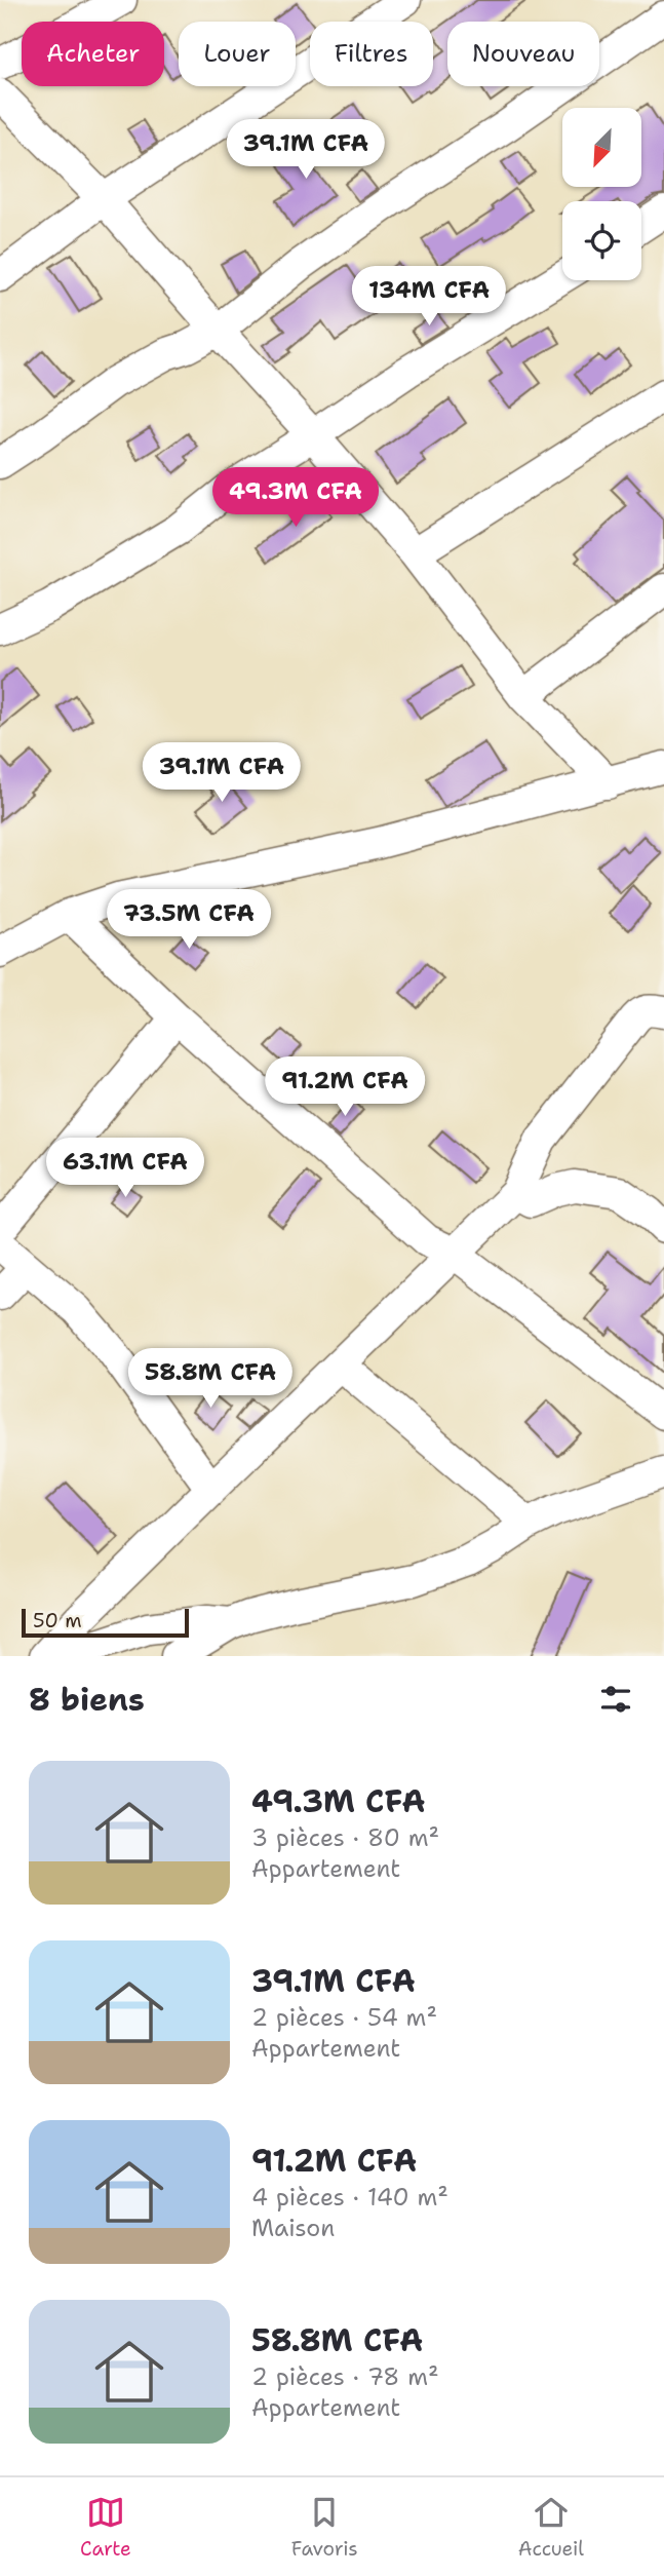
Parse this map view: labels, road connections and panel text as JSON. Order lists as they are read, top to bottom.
{
  "scale_bar": "50 m",
  "north": "bottom left",
  "page": {
    "chip": [
      "Acheter",
      "Louer",
      "Filtres",
      "Nouveau"
    ],
    "price": [
      "39.1M CFA",
      "134M CFA",
      "49.3M CFA",
      "39.1M CFA",
      "73.5M CFA",
      "91.2M CFA",
      "63.1M CFA",
      "58.8M CFA"
    ],
    "scale": "50 m",
    "heading": "8 biens",
    "list": [
      {
        "name": "49.3M CFA",
        "note": "3 pièces · 80 m² · Appartement"
      },
      {
        "name": "39.1M CFA",
        "note": "2 pièces · 54 m² · Appartement"
      },
      {
        "name": "91.2M CFA",
        "note": "4 pièces · 140 m² · Maison"
      },
      {
        "name": "58.8M CFA",
        "note": "2 pièces · 78 m² · Appartement"
      }
    ],
    "tabs": ["Carte", "Favoris", "Accueil"]
  }
}
